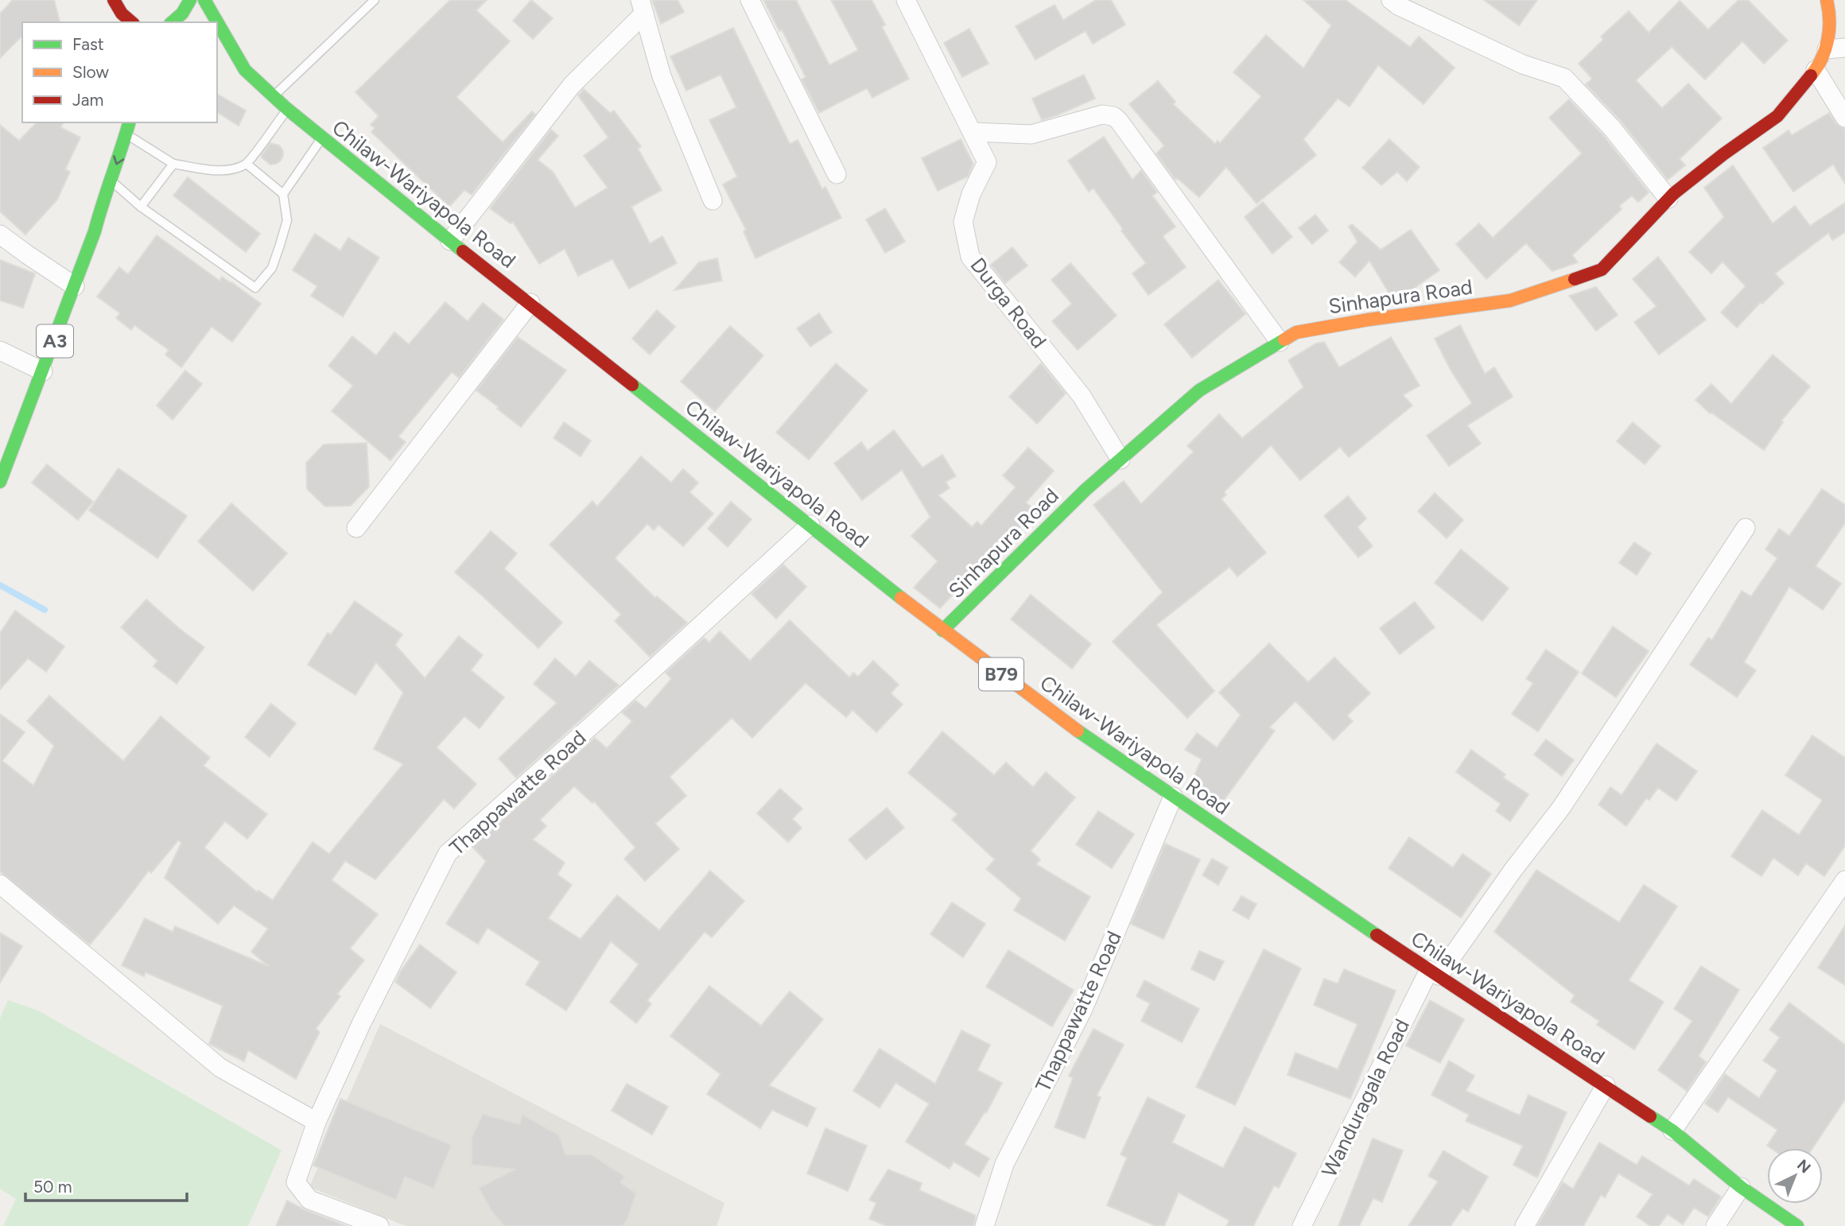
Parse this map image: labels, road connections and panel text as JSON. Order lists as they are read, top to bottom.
{
  "streets": {
    "main road": [
      "Chilaw-Wariyapola Road",
      "Sinhapura Road",
      "A3",
      "B79"
    ],
    "street": ["Durga Road", "Thappawatte Road", "Wanduragala Road"]
  },
  "crossings": [
    ["Chilaw-Wariyapola Road", "Sinhapura Road"],
    ["Chilaw-Wariyapola Road", "B79"],
    ["Chilaw-Wariyapola Road", "Thappawatte Road"],
    ["Chilaw-Wariyapola Road", "Wanduragala Road"],
    ["Sinhapura Road", "Durga Road"]
  ],
  "legend": ["Fast", "Slow", "Jam"],
  "scale_bar": "50 m",
  "north": "top right"
}
